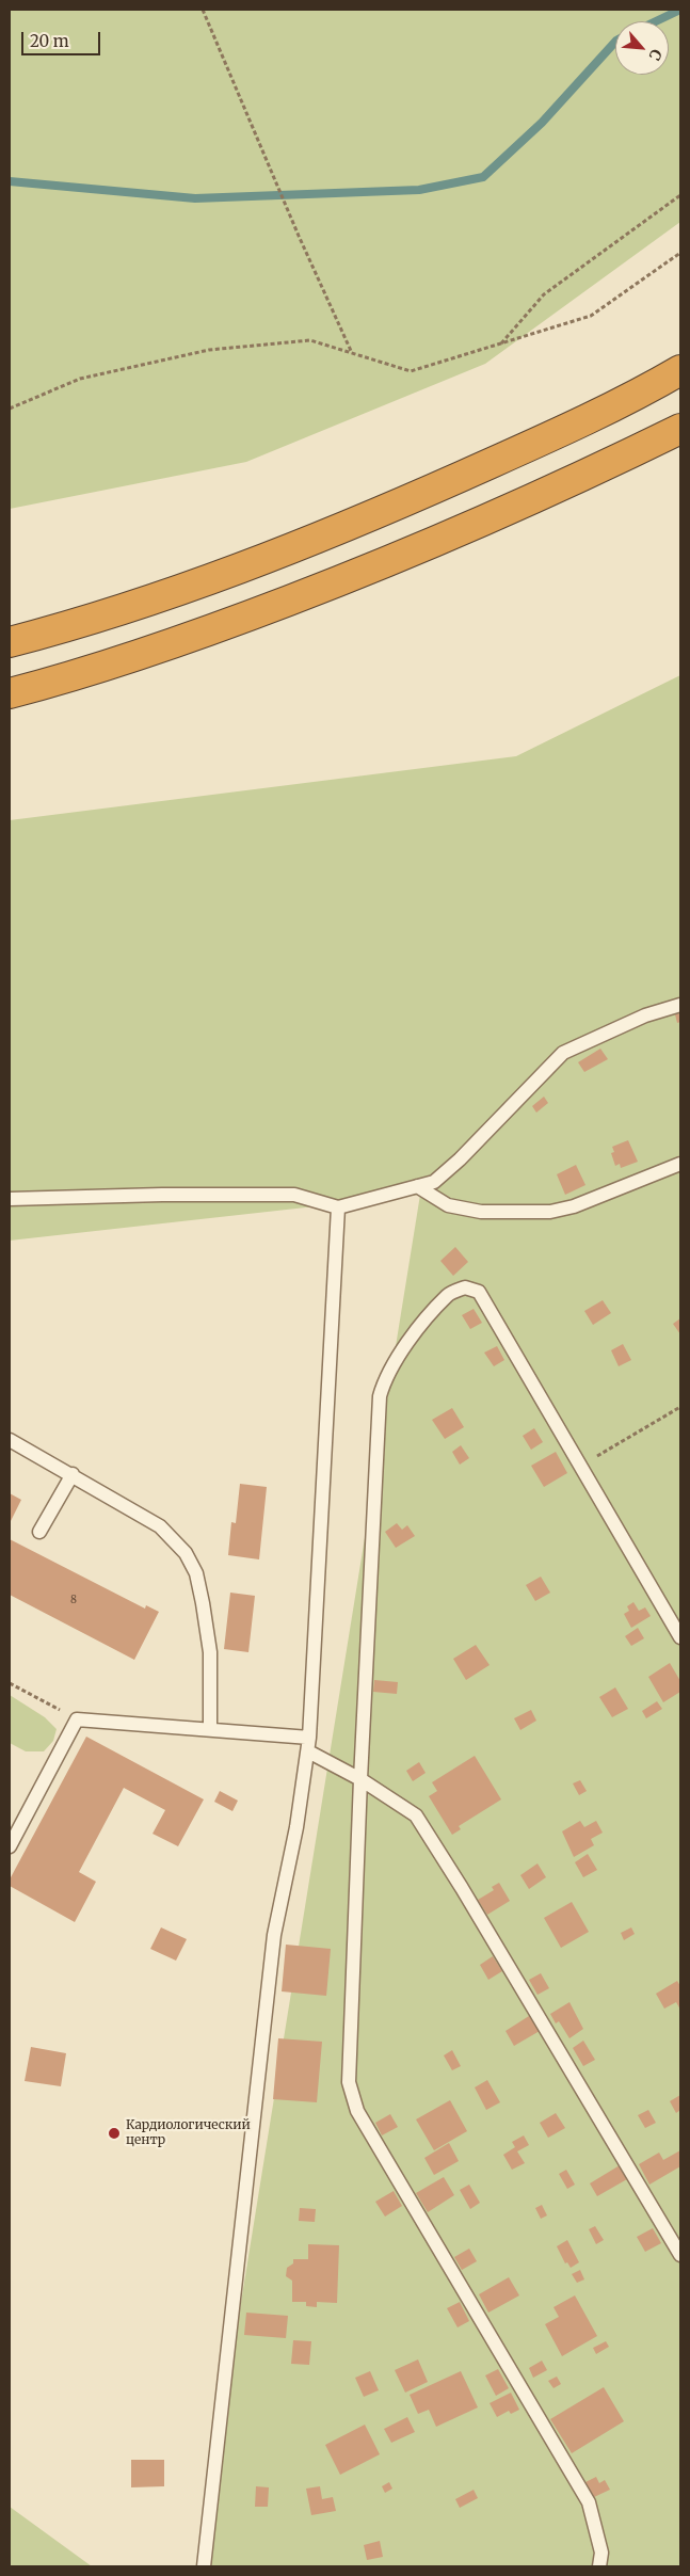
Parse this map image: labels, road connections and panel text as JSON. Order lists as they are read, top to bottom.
{
  "places": ["Кардиологический центр"],
  "house_numbers": ["8"],
  "scale_bar": "20 m",
  "north": "bottom right"
}
